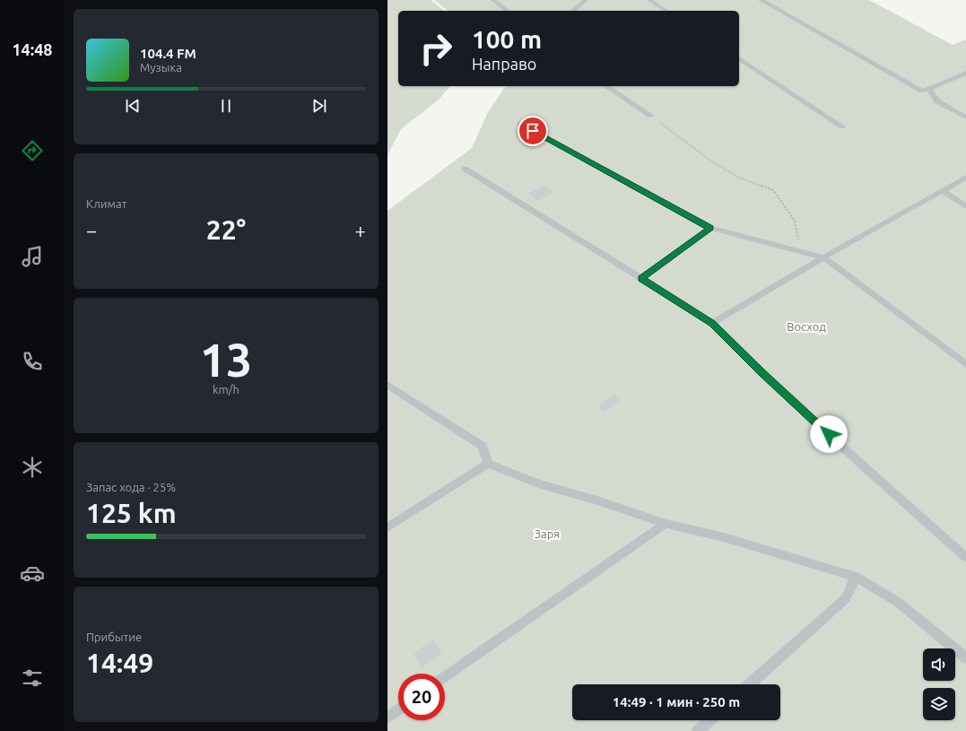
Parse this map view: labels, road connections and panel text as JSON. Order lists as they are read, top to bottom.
{
  "parks": ["Восход", "Заря"],
  "page": {
    "tabs": "14:48",
    "turn": ["100 m", "Направо"],
    "song": ["104.4 FM", "Музыка"],
    "tile": [
      "Климат",
      ["13", "km/h"],
      ["Запас хода · 25%", "125 km"],
      ["Прибытие", "14:49"]
    ],
    "heat": ["−", "22°", "+"],
    "limit": "20",
    "trip": "14:49 · 1 мин · 250 m"
  }
}
